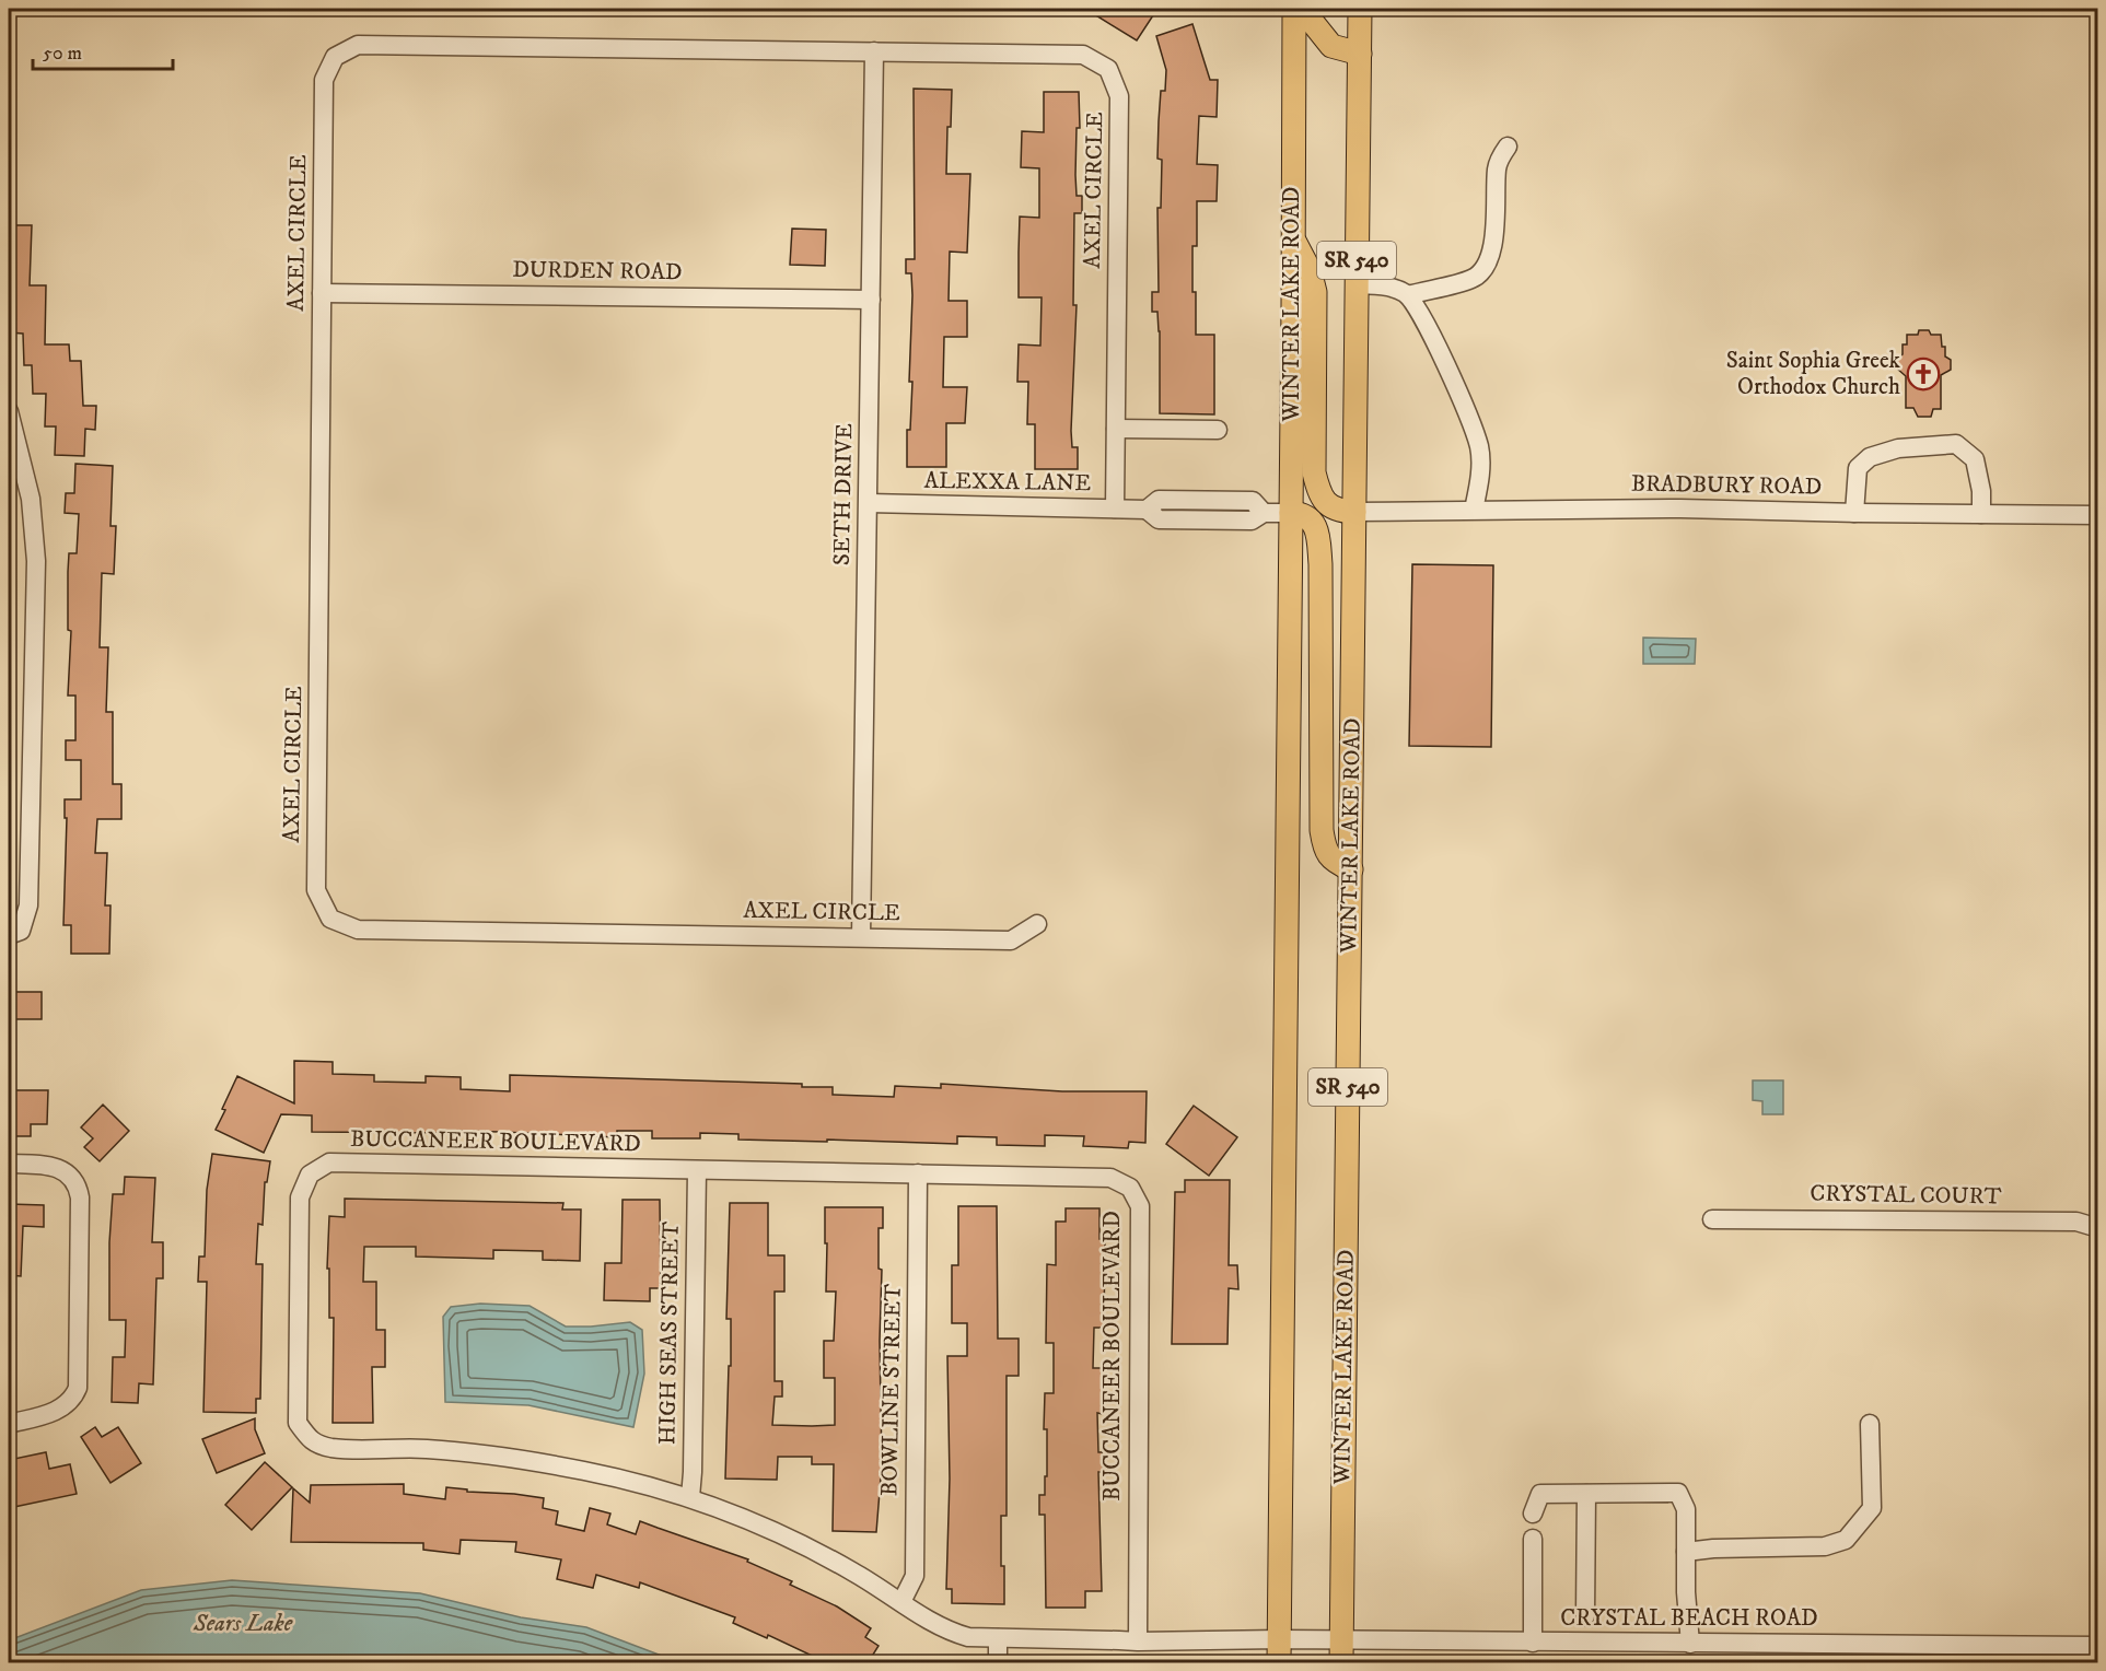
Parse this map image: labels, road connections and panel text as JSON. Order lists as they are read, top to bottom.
{
  "streets": {
    "main road": ["SR 540", "WINTER LAKE ROAD"],
    "street": [
      "AXEL CIRCLE",
      "DURDEN ROAD",
      "ALEXXA LANE",
      "BRADBURY ROAD",
      "SETH DRIVE",
      "BUCCANEER BOULEVARD",
      "CRYSTAL COURT",
      "HIGH SEAS STREET",
      "BOWLINE STREET",
      "CRYSTAL BEACH ROAD"
    ]
  },
  "crossings": [
    ["AXEL CIRCLE", "DURDEN ROAD"],
    ["AXEL CIRCLE", "ALEXXA LANE"],
    ["AXEL CIRCLE", "SETH DRIVE"],
    ["DURDEN ROAD", "SETH DRIVE"],
    ["WINTER LAKE ROAD", "ALEXXA LANE"],
    ["WINTER LAKE ROAD", "BRADBURY ROAD"],
    ["WINTER LAKE ROAD", "BUCCANEER BOULEVARD"],
    ["WINTER LAKE ROAD", "CRYSTAL BEACH ROAD"],
    ["ALEXXA LANE", "SETH DRIVE"],
    ["BUCCANEER BOULEVARD", "HIGH SEAS STREET"],
    ["BUCCANEER BOULEVARD", "BOWLINE STREET"],
    ["BUCCANEER BOULEVARD", "CRYSTAL BEACH ROAD"]
  ],
  "water": ["Sears Lake"],
  "places": {
    "church": ["Saint Sophia Greek Orthodox Church"]
  },
  "scale_bar": "50 m"
}
